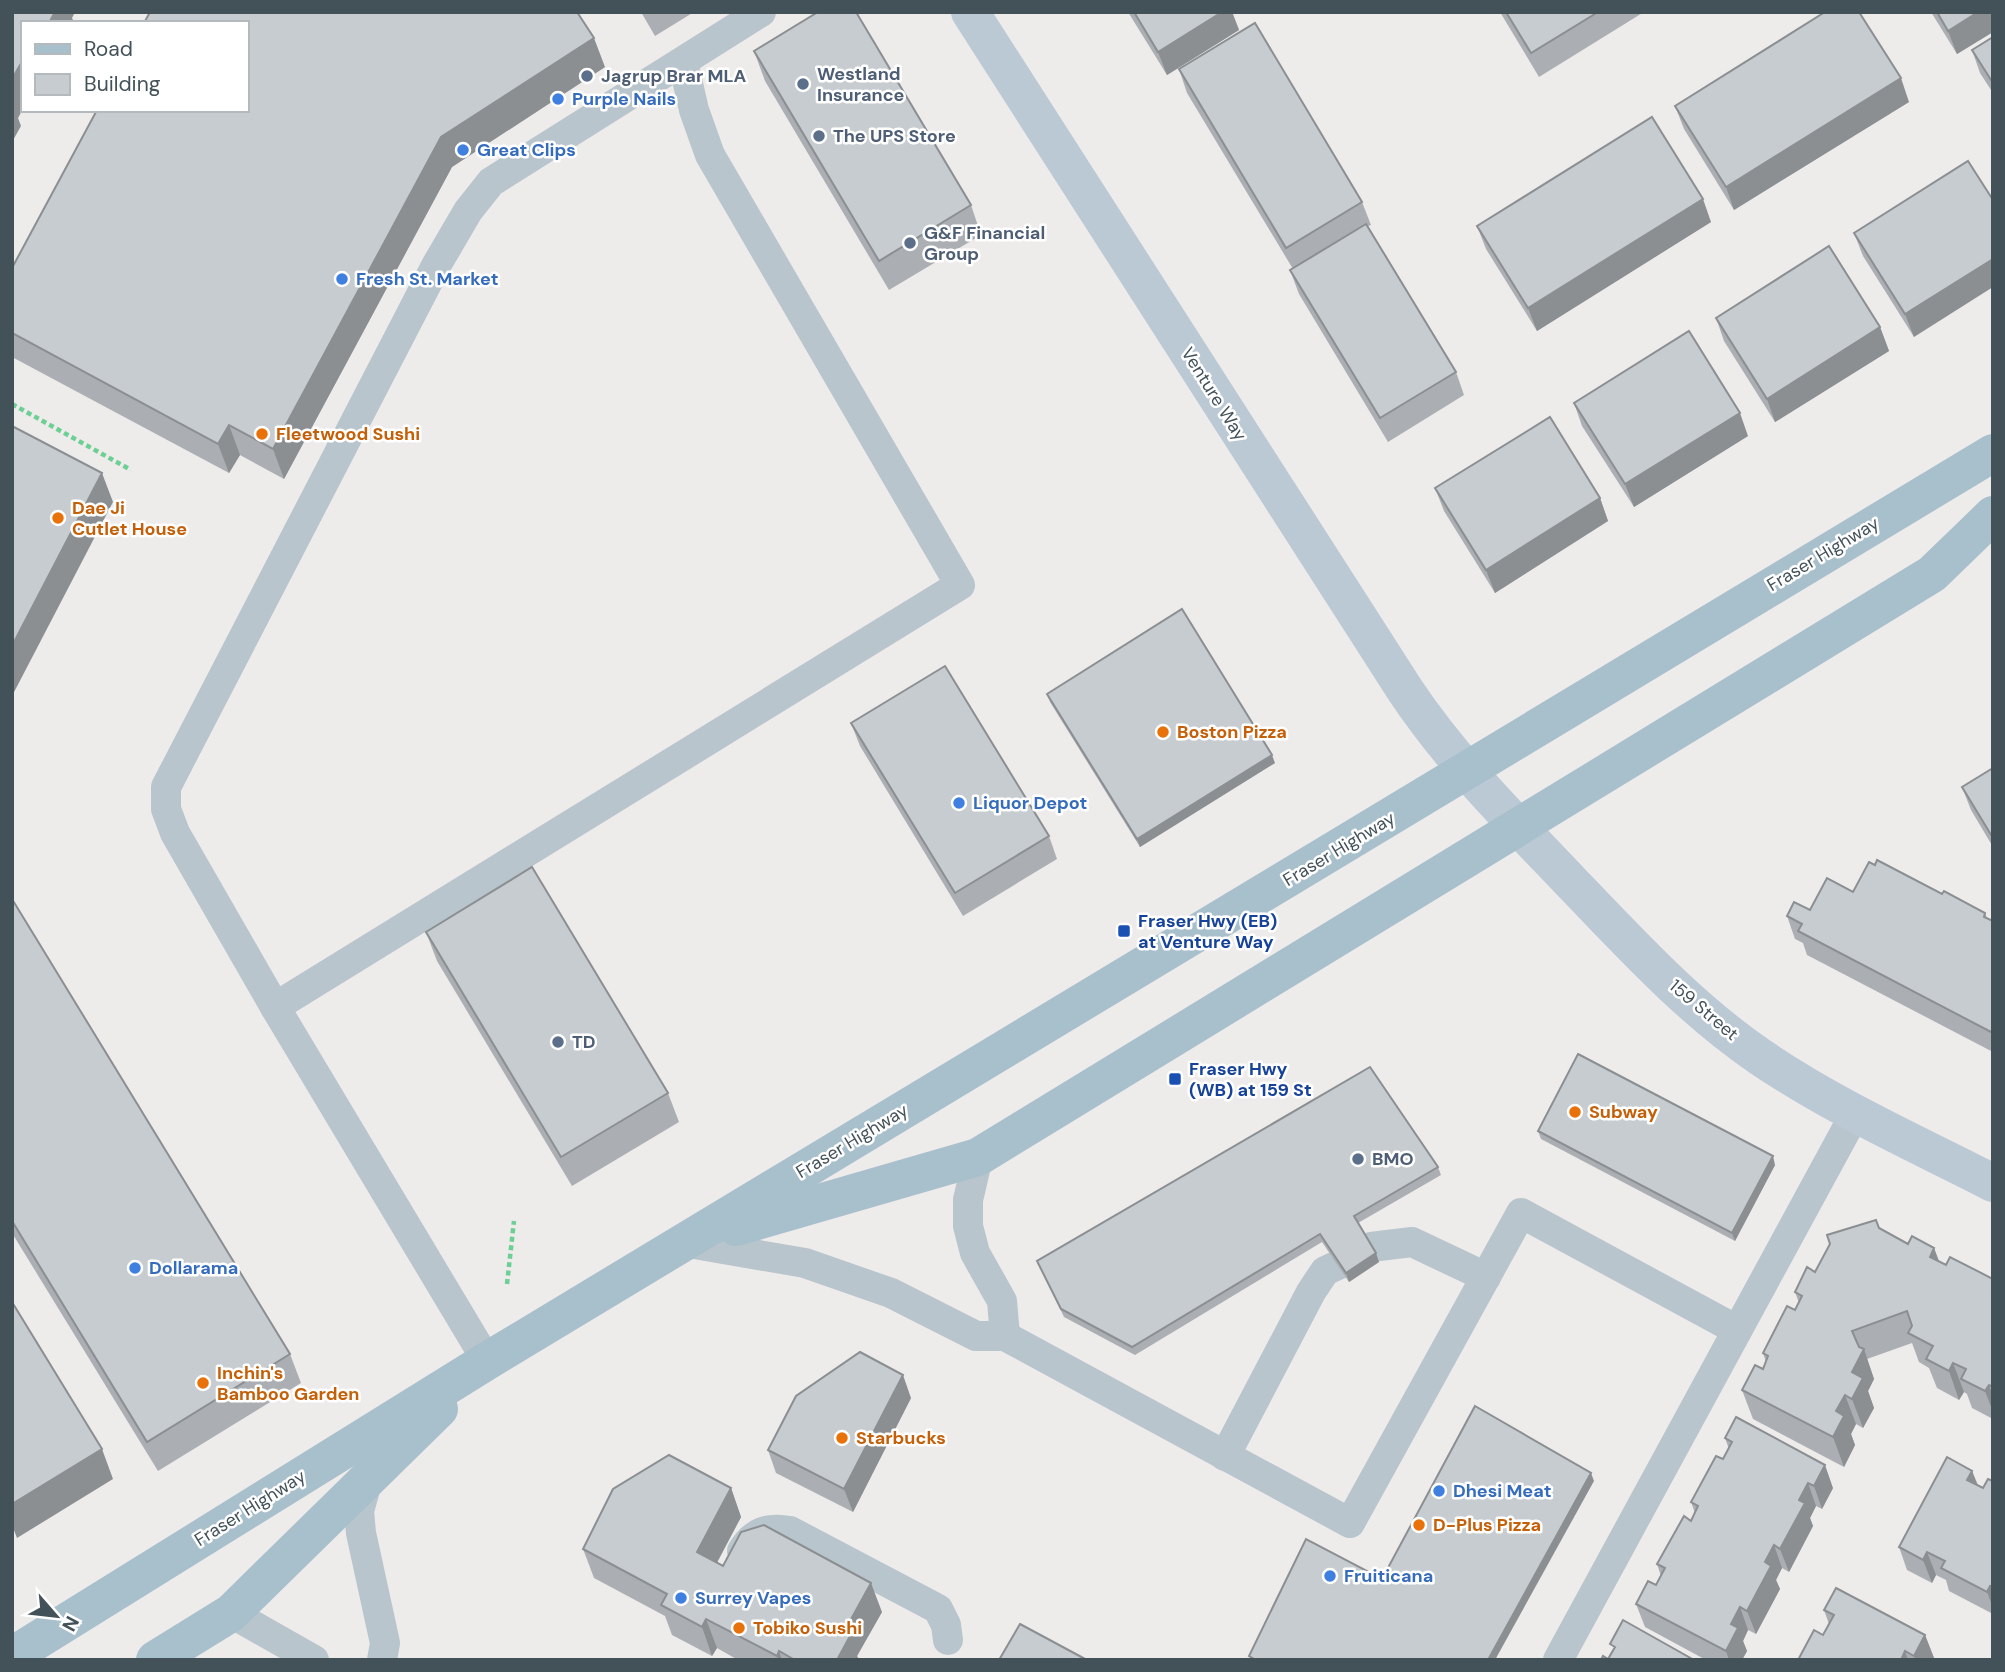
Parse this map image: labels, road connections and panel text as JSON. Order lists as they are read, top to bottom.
{
  "streets": {
    "main road": ["Fraser Highway"],
    "street": ["Venture Way", "159 Street"]
  },
  "crossings": [
    ["Venture Way", "Fraser Highway"],
    ["Venture Way", "159 Street"],
    ["Fraser Highway", "159 Street"]
  ],
  "places": {
    "other": [
      "Jagrup Brar MLA",
      "Westland Insurance",
      "Purple Nails",
      "The UPS Store",
      "Great Clips",
      "G&F Financial Group",
      "Fresh St. Market",
      "Fleetwood Sushi",
      "Dae Ji Cutlet House",
      "Boston Pizza",
      "Liquor Depot",
      "TD",
      "Subway",
      "BMO",
      "Dollarama",
      "Inchin's Bamboo Garden",
      "Starbucks",
      "Dhesi Meat",
      "D-Plus Pizza",
      "Fruiticana",
      "Surrey Vapes",
      "Tobiko Sushi"
    ],
    "transit": ["Fraser Hwy (EB) at Venture Way", "Fraser Hwy (WB) at 159 St"]
  },
  "legend": ["Road", "Building"],
  "north": "bottom right"
}
